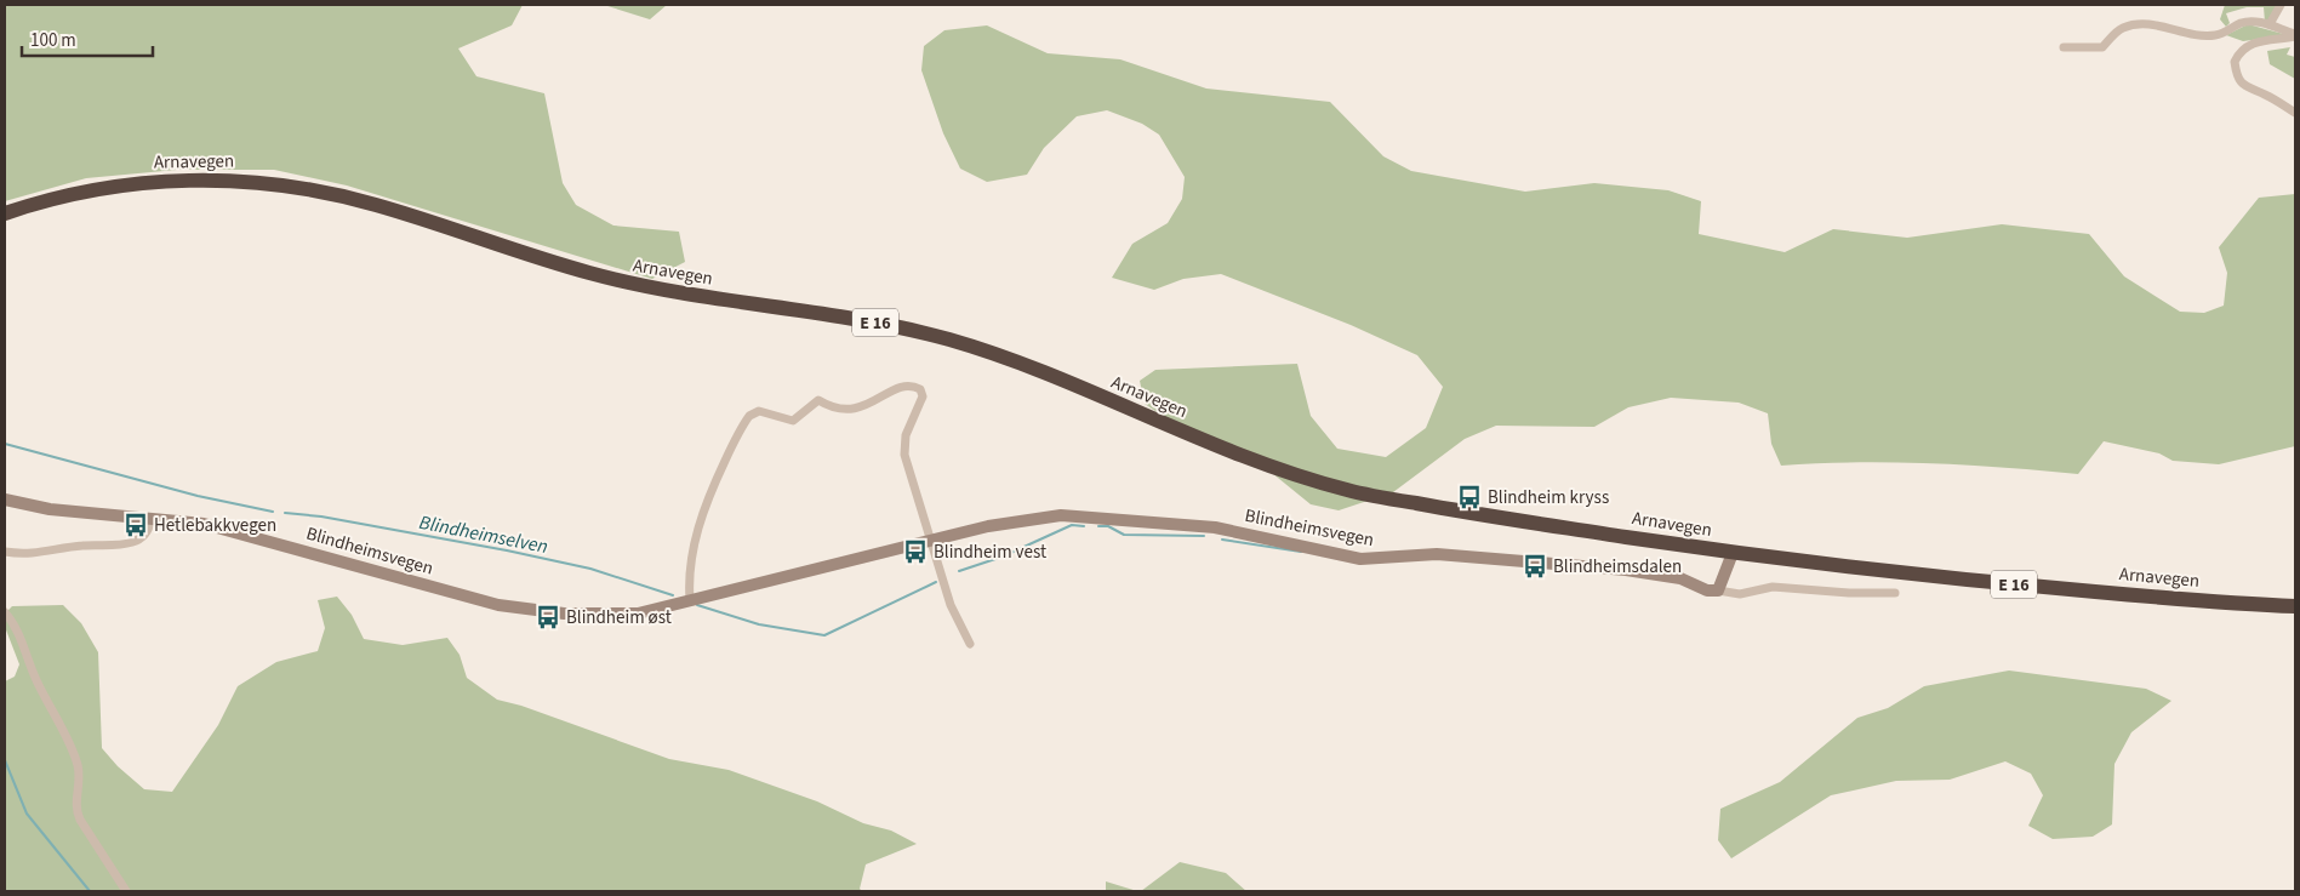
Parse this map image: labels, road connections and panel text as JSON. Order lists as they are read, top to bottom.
{
  "streets": {
    "highway": ["Arnavegen", "E 16"],
    "street": ["Blindheimsvegen"]
  },
  "water": ["Blindheimselven"],
  "places": {
    "bus stop": [
      "Blindheim kryss",
      "Hetlebakkvegen",
      "Blindheim vest",
      "Blindheimsdalen",
      "Blindheim øst"
    ]
  },
  "scale_bar": "100 m"
}
